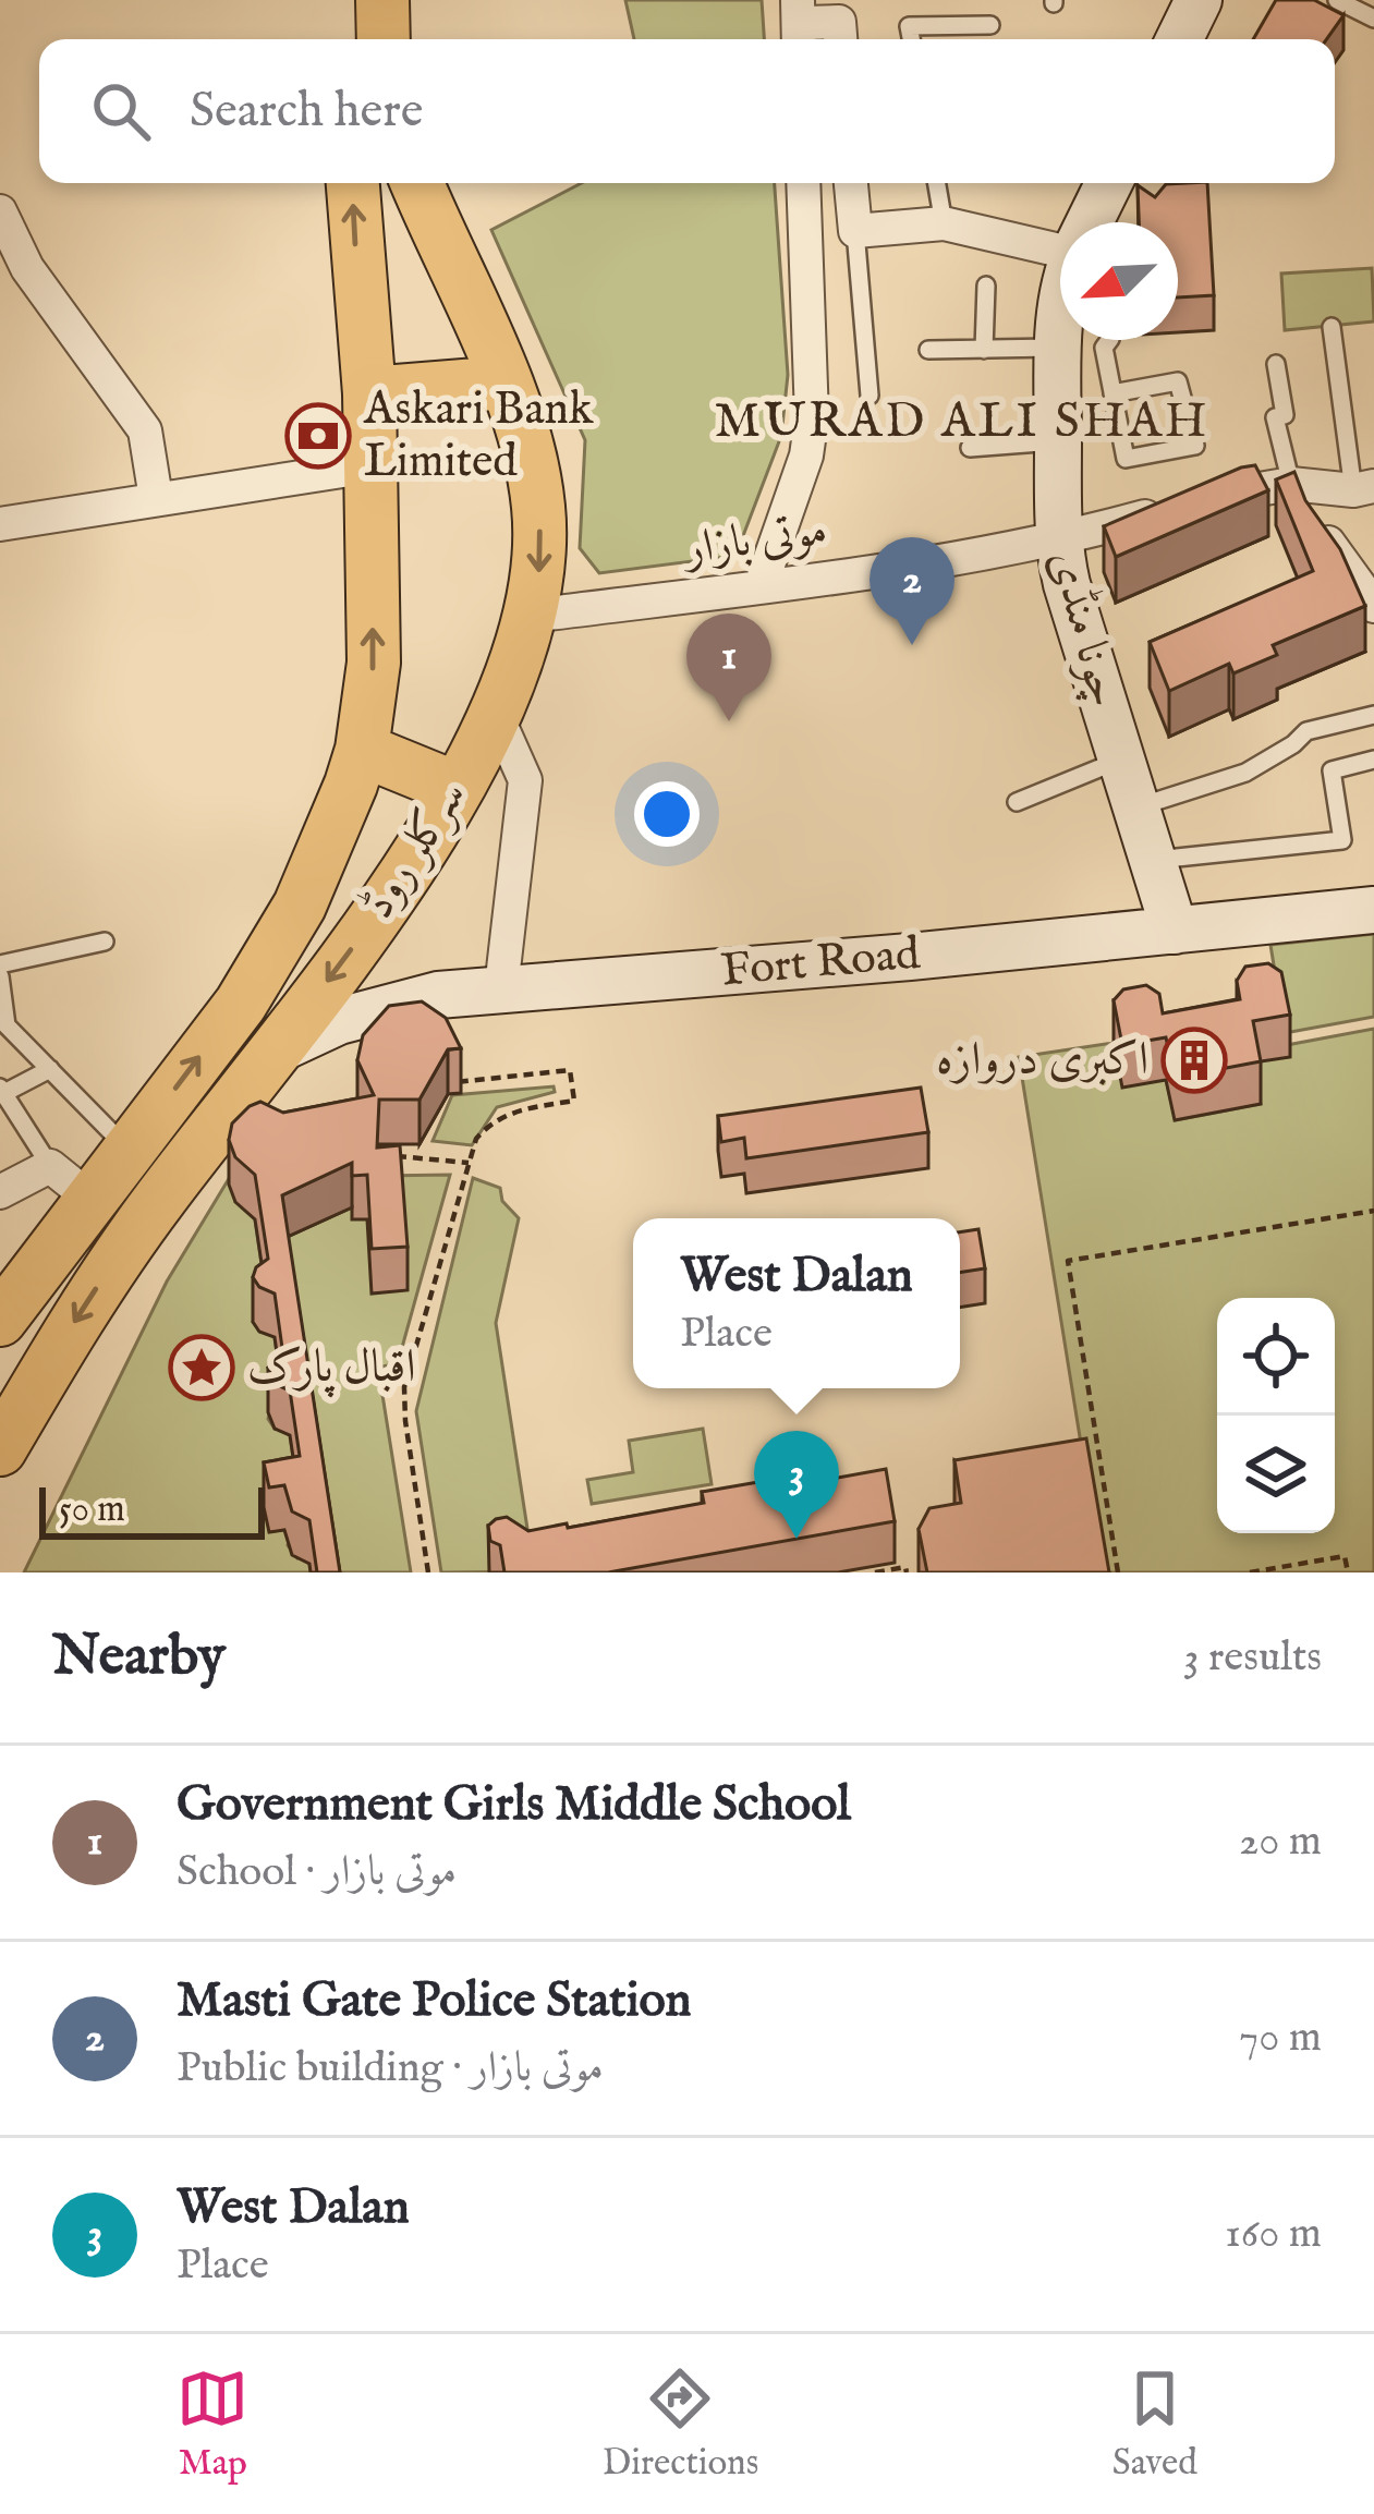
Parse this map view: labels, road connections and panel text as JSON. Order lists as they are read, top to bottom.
{
  "streets": {
    "main road": ["سرکلر روڈ"],
    "street": ["موتی بازار", "چونا منڈی", "Fort Road"]
  },
  "crossings": [
    ["موتی بازار", "چونا منڈی"],
    ["موتی بازار", "سرکلر روڈ"],
    ["چونا منڈی", "Fort Road"],
    ["سرکلر روڈ", "Fort Road"]
  ],
  "districts": ["MURAD ALI SHAH"],
  "places": {
    "bank": ["Askari Bank Limited"],
    "building": ["اکبری دروازہ"],
    "place": ["اقبال پارک"]
  },
  "scale_bar": "50 m",
  "north": "bottom left",
  "page": {
    "search": "Search here",
    "pins": ["2", "1", "3"],
    "popup": ["West Dalan", "Place"],
    "scale": "50 m",
    "heading": ["Nearby", "3 results"],
    "list": [
      {
        "mark": "1",
        "name": "Government Girls Middle School",
        "note": "School · موتی بازار",
        "value": "20 m"
      },
      {
        "mark": "2",
        "name": "Masti Gate Police Station",
        "note": "Public building · موتی بازار",
        "value": "70 m"
      },
      {
        "mark": "3",
        "name": "West Dalan",
        "note": "Place",
        "value": "160 m"
      }
    ],
    "nav": ["Map", "Directions", "Saved"]
  }
}
